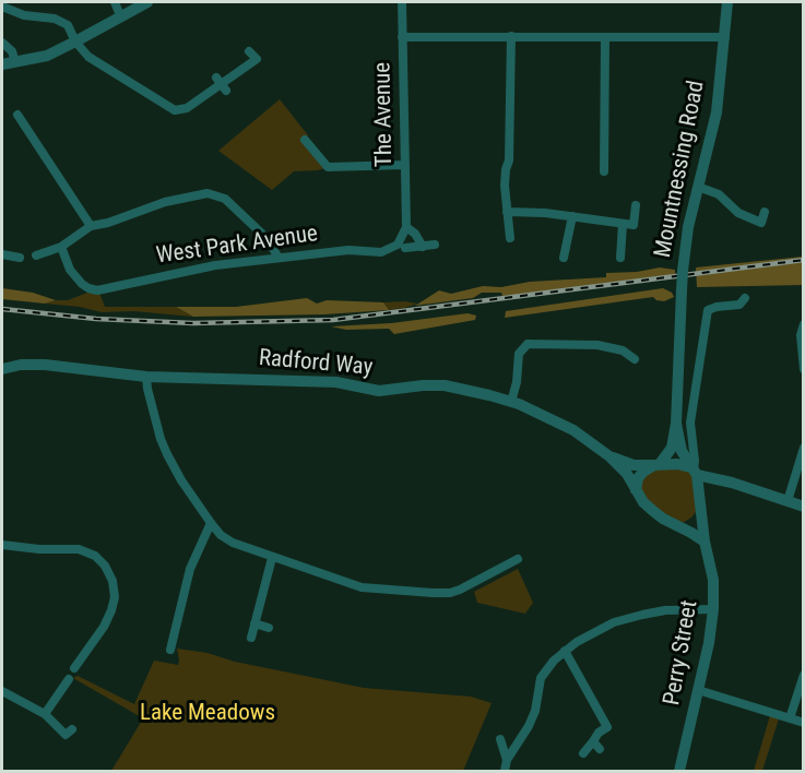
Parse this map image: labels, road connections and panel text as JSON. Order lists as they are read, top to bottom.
{
  "streets": {
    "street": [
      "The Avenue",
      "Mountnessing Road",
      "West Park Avenue",
      "Radford Way",
      "Perry Street"
    ]
  },
  "crossings": [
    ["The Avenue", "West Park Avenue"],
    ["Mountnessing Road", "Radford Way"],
    ["Mountnessing Road", "Perry Street"],
    ["Radford Way", "Perry Street"]
  ],
  "parks": ["Lake Meadows"]
}
